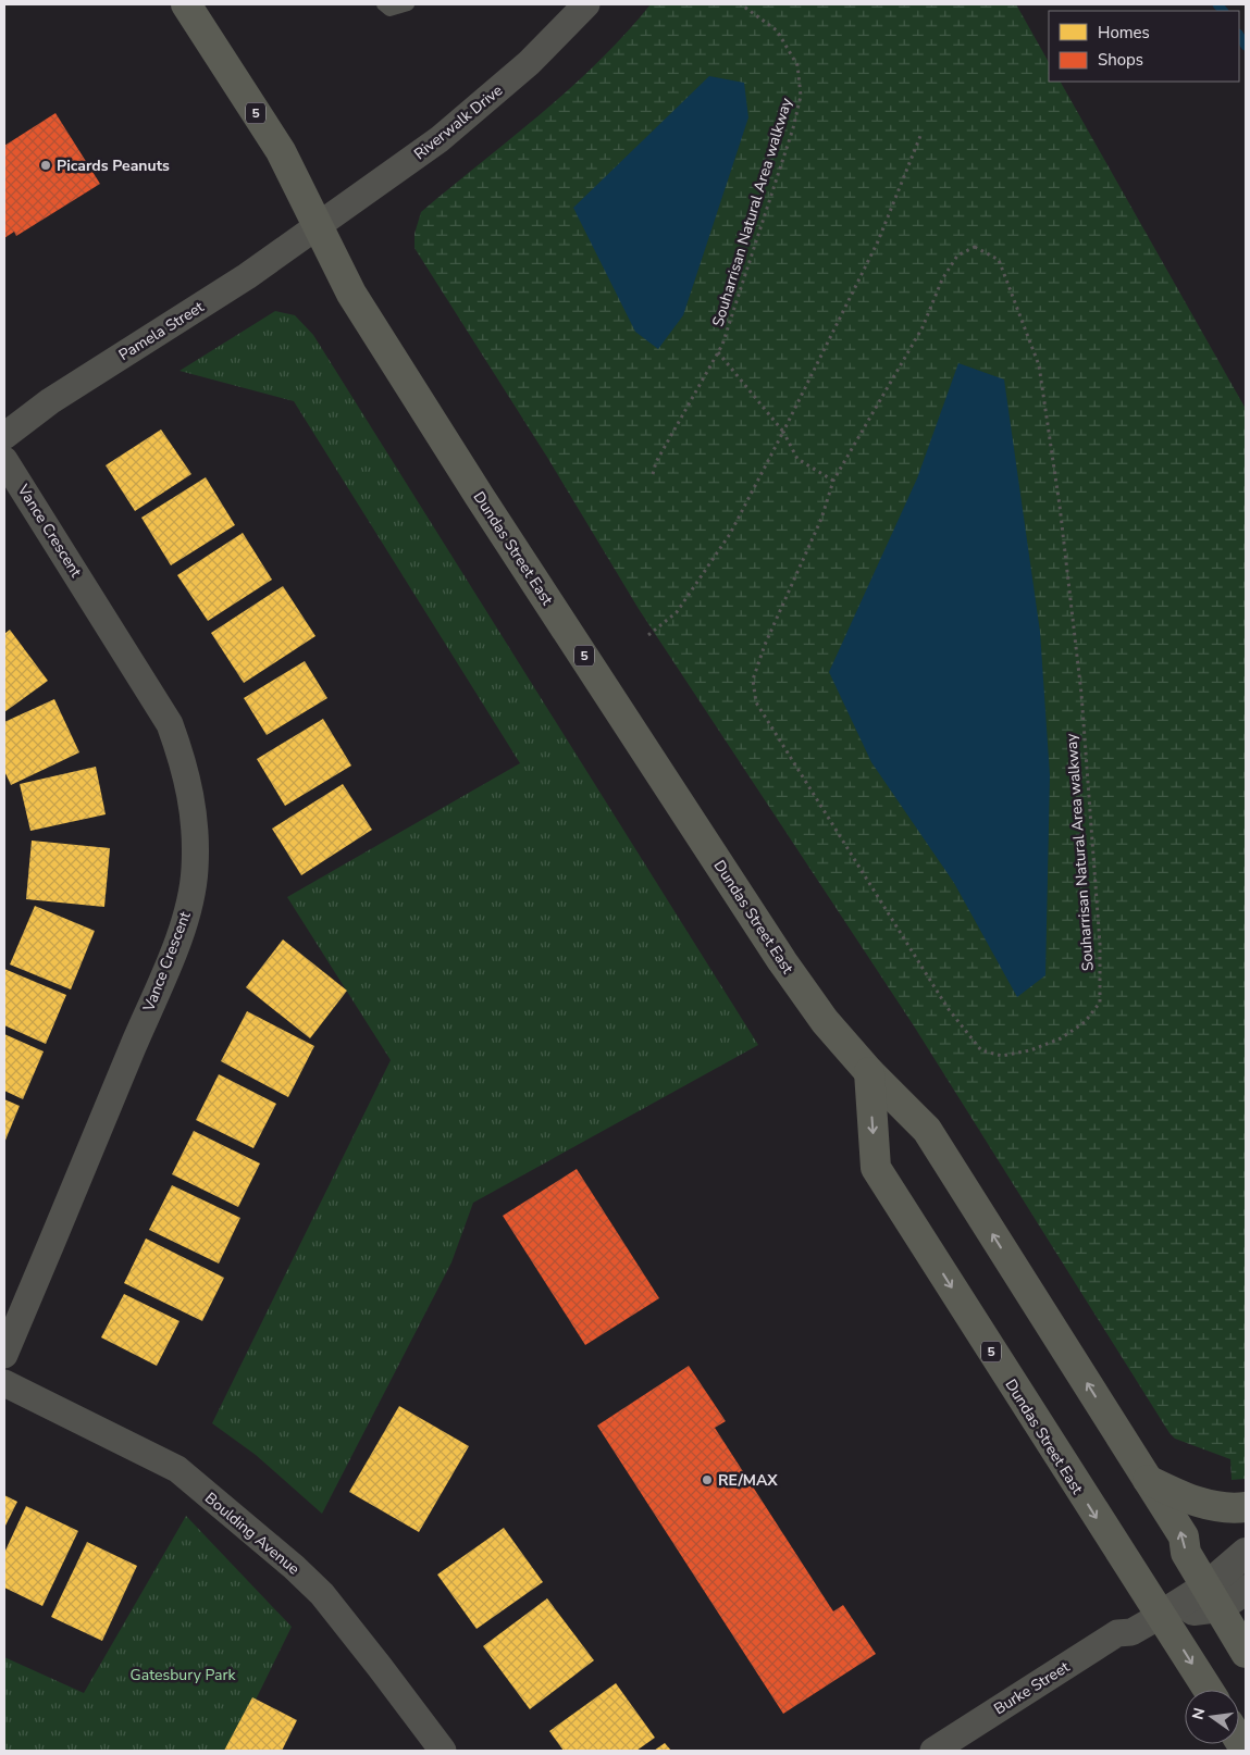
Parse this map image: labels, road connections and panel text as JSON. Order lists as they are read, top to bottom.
{
  "streets": {
    "main road": ["5", "Dundas Street East"],
    "street": [
      "Riverwalk Drive",
      "Pamela Street",
      "Vance Crescent",
      "Boulding Avenue",
      "Burke Street"
    ],
    "path": ["Souharrisan Natural Area walkway"]
  },
  "crossings": [
    ["Riverwalk Drive", "Pamela Street"],
    ["Riverwalk Drive", "Dundas Street East"],
    ["Pamela Street", "Dundas Street East"],
    ["Dundas Street East", "Burke Street"]
  ],
  "parks": ["Gatesbury Park"],
  "places": ["Picards Peanuts", "RE/MAX"],
  "legend": ["Homes", "Shops"],
  "north": "left"
}
